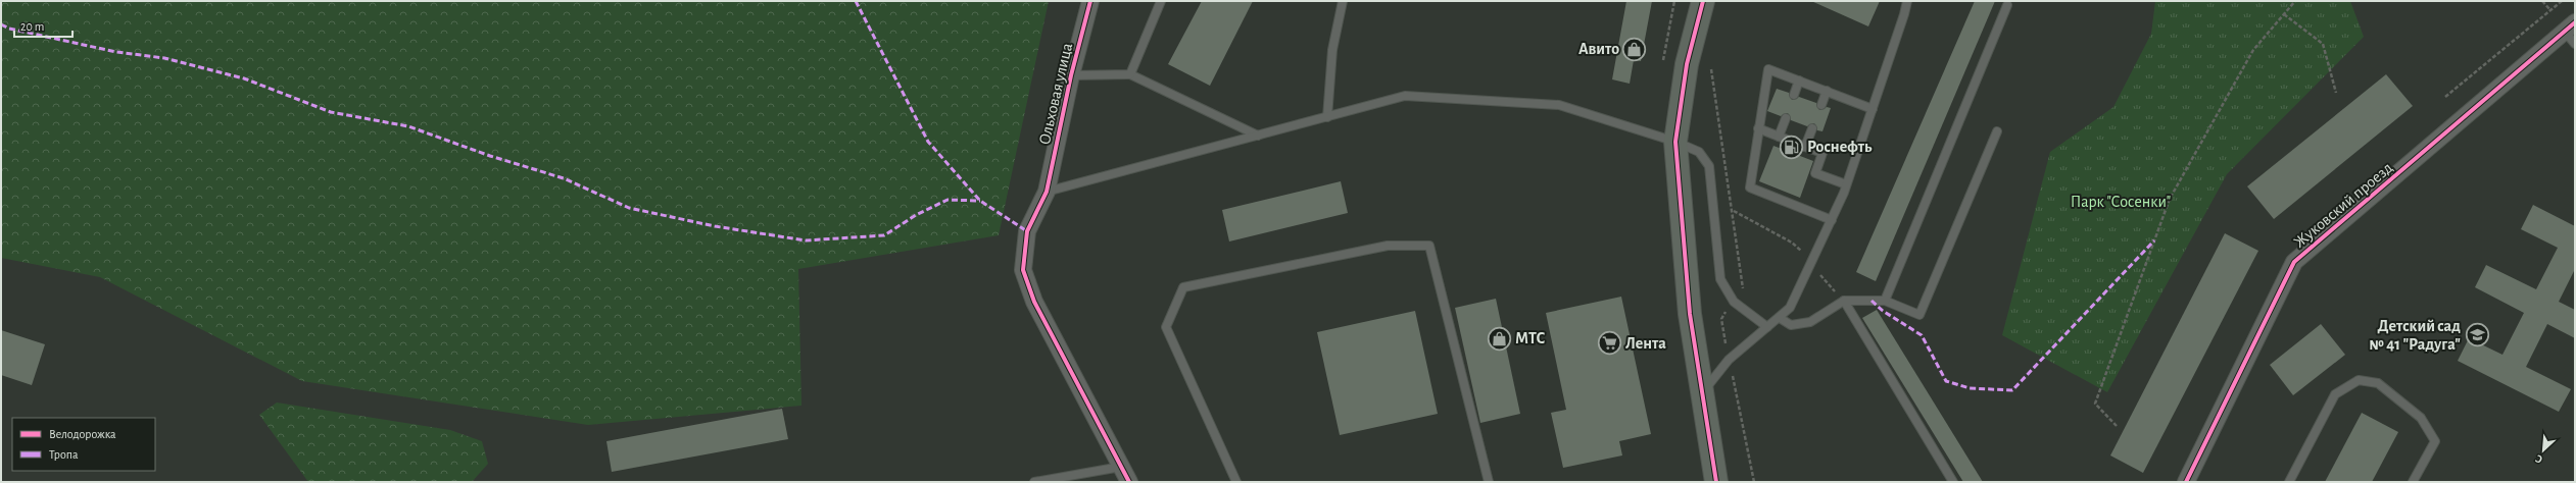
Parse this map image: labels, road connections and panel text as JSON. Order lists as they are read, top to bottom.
{
  "streets": {
    "street": ["Ольховая улица", "Жуковский проезд"]
  },
  "parks": ["Парк \"Сосенки\""],
  "places": {
    "shop": ["Авито", "МТС"],
    "fuel station": ["Роснефть"],
    "school or university": ["Детский сад № 41 \"Радуга\""],
    "supermarket": ["Лента"]
  },
  "legend": ["Велодорожка", "Тропа"],
  "scale_bar": "20 m",
  "north": "bottom left"
}
